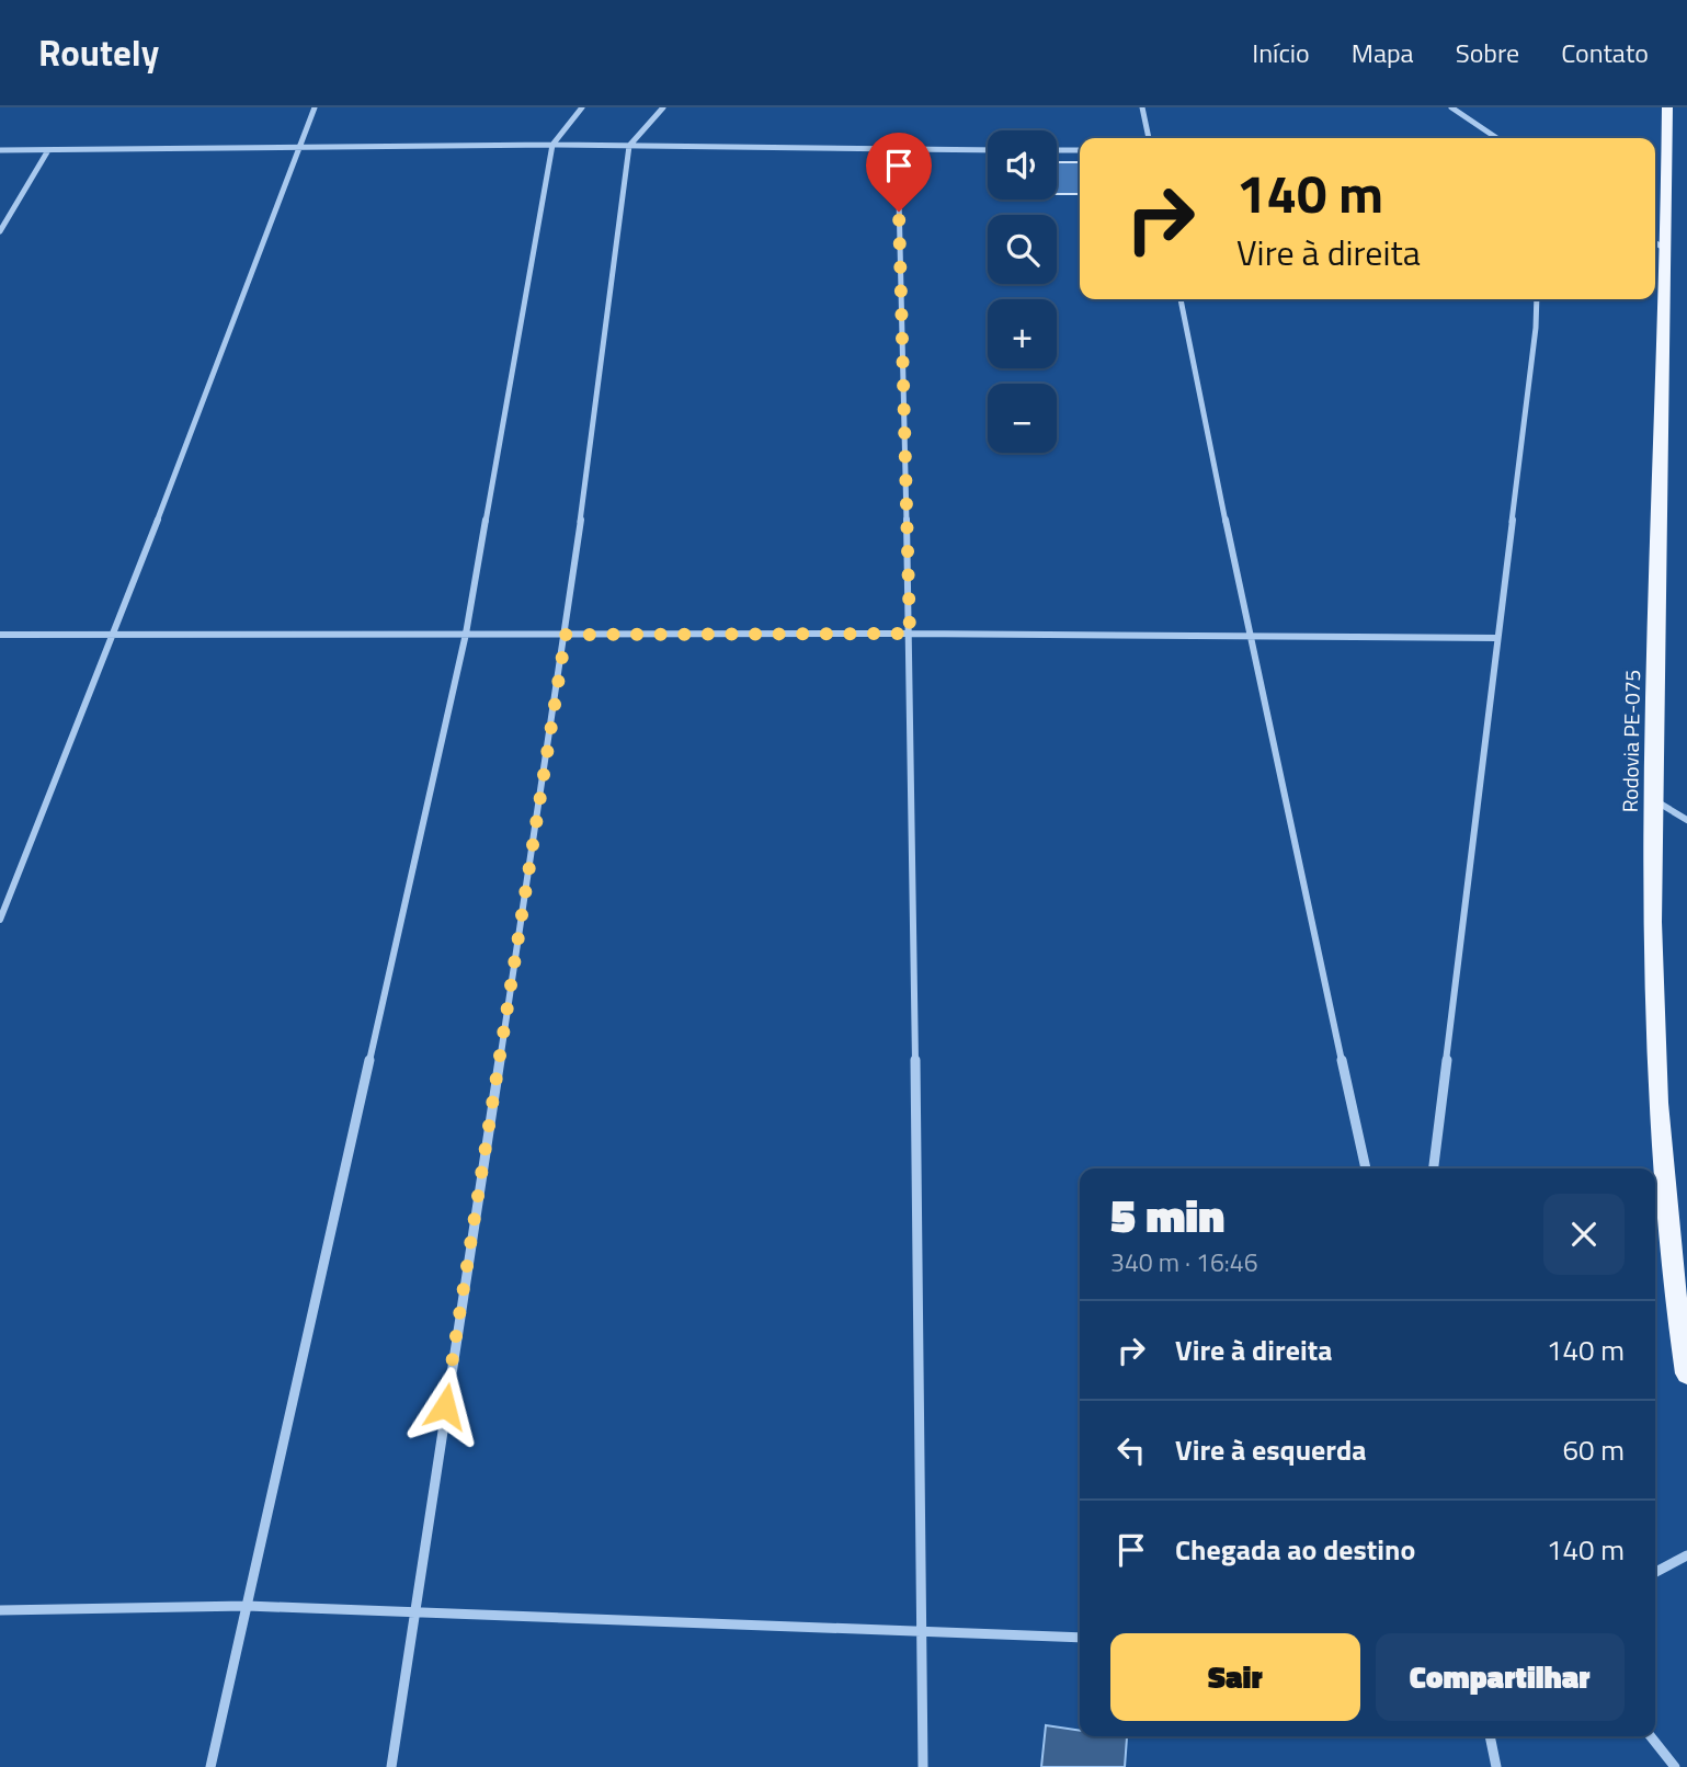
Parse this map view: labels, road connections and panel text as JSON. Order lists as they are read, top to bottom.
{
  "streets": {
    "main road": ["Rodovia PE-075"]
  },
  "page": {
    "header": "Routely",
    "nav": [
      "Início",
      "Mapa",
      "Sobre",
      "Contato"
    ],
    "map_buttons": ["+", "−"],
    "turn": ["140 m", "Vire à direita"],
    "heading": ["5 min", "340 m · 16:46"],
    "list": [
      {
        "name": "Vire à direita",
        "value": "140 m"
      },
      {
        "name": "Vire à esquerda",
        "value": "60 m"
      },
      {
        "name": "Chegada ao destino",
        "value": "140 m"
      }
    ],
    "buttons": ["Sair", "Compartilhar"]
  }
}
